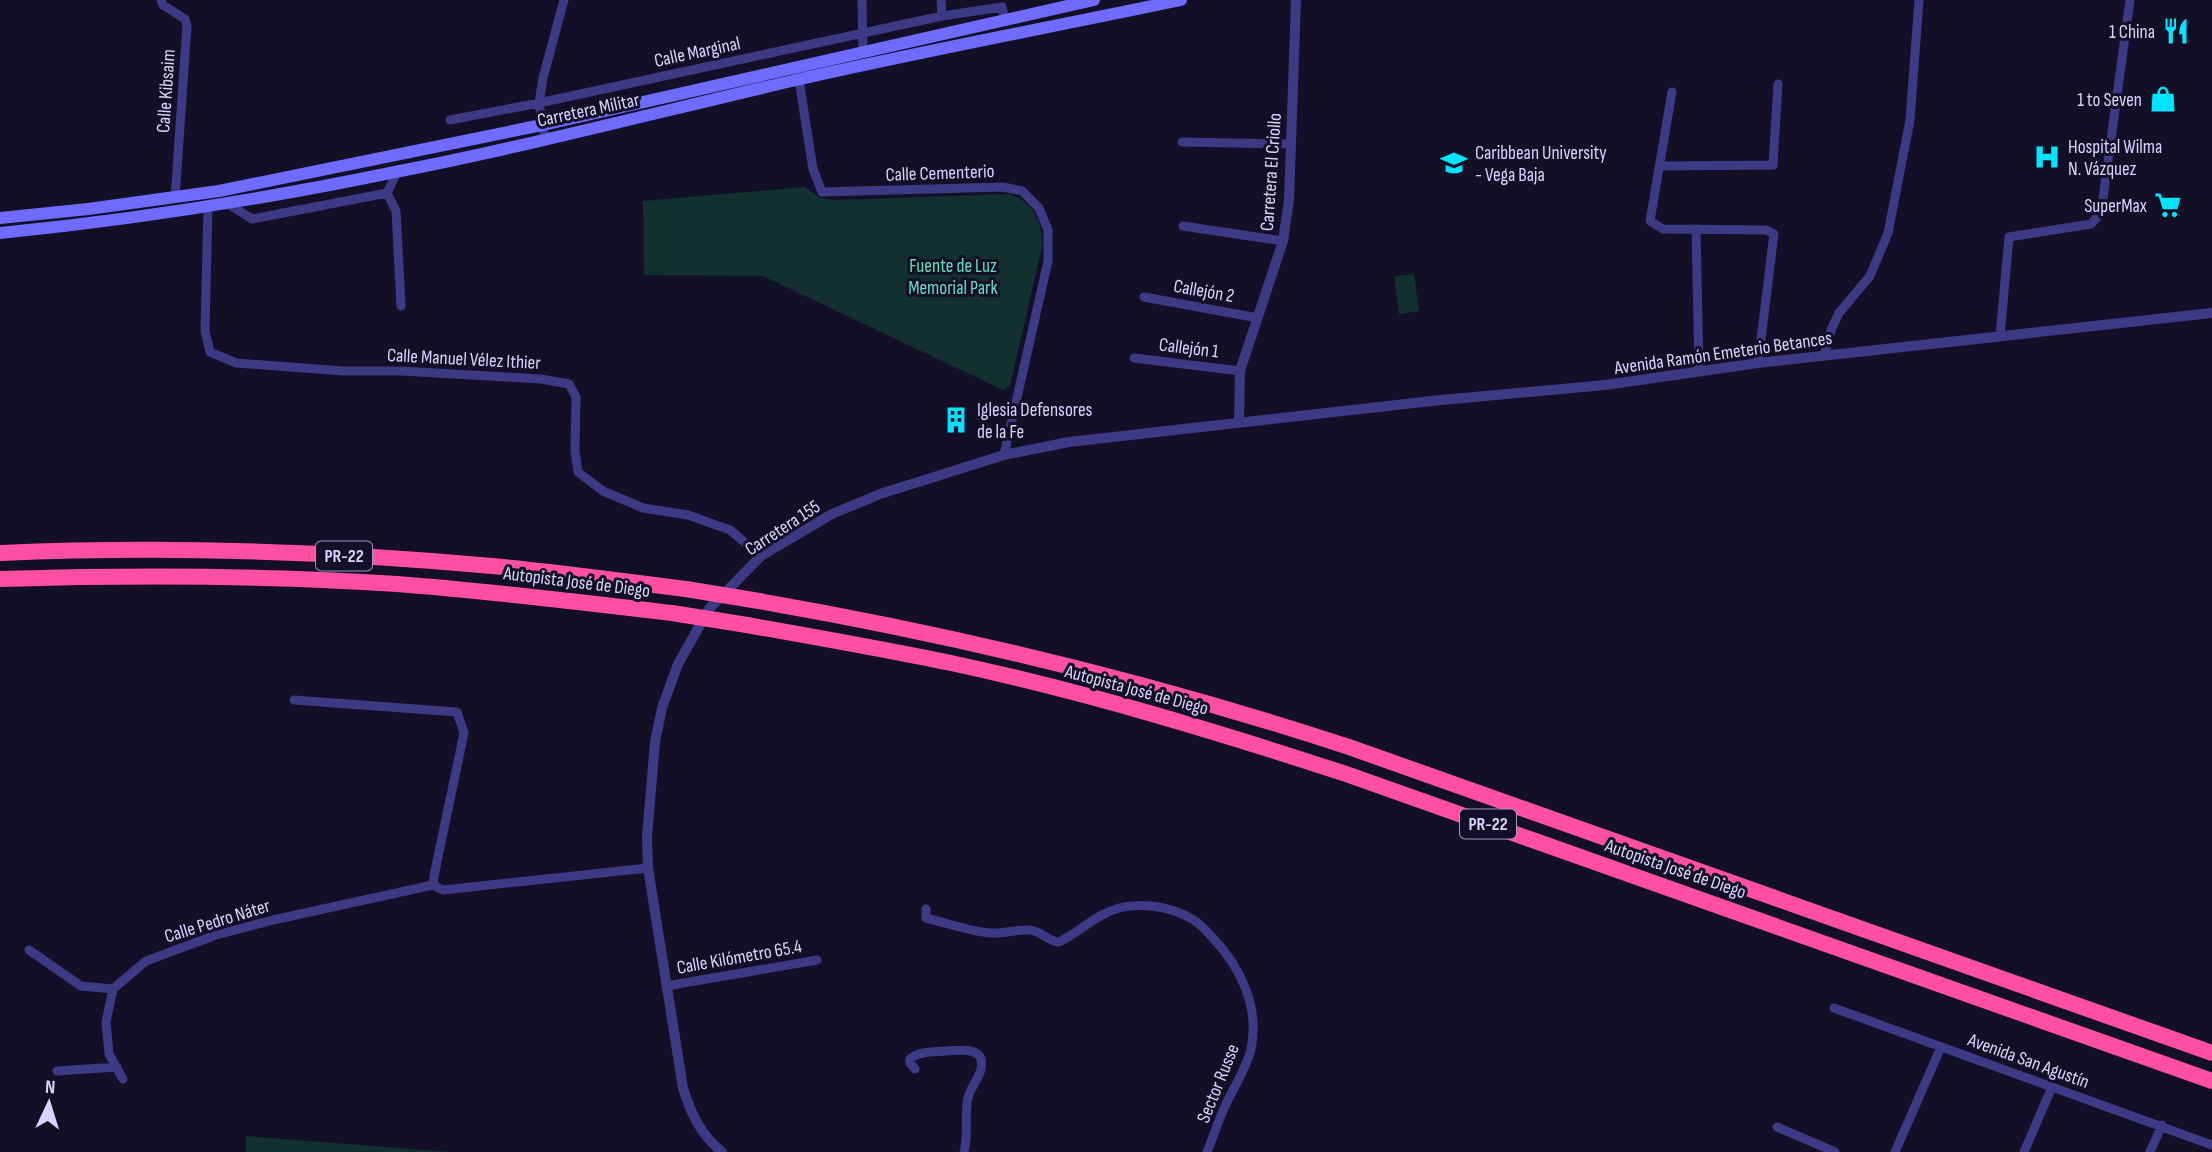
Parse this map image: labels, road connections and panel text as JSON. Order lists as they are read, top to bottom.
{
  "streets": {
    "highway": ["PR-22", "Autopista José de Diego"],
    "main road": ["Carretera Militar"],
    "street": [
      "Calle Marginal",
      "Calle Kibsaim",
      "Calle Cementerio",
      "Carretera El Criollo",
      "Callejón 2",
      "Callejón 1",
      "Avenida Ramón Emeterio Betances",
      "Calle Manuel Vélez Ithier",
      "Carretera 155",
      "Calle Pedro Náter",
      "Calle Kilómetro 65.4",
      "Avenida San Agustín",
      "Sector Russe"
    ]
  },
  "crossings": [
    ["Calle Marginal", "Carretera Militar"],
    ["Calle Kibsaim", "Carretera Militar"],
    ["Carretera Militar", "Calle Cementerio"],
    ["Carretera Militar", "Calle Manuel Vélez Ithier"],
    ["Calle Cementerio", "Carretera 155"],
    ["Carretera El Criollo", "Callejón 2"],
    ["Carretera El Criollo", "Callejón 1"],
    ["Carretera El Criollo", "Avenida Ramón Emeterio Betances"],
    ["Carretera El Criollo", "Carretera 155"],
    ["Avenida Ramón Emeterio Betances", "Carretera 155"],
    ["Calle Manuel Vélez Ithier", "Carretera 155"],
    ["Carretera 155", "Calle Pedro Náter"],
    ["Carretera 155", "Calle Kilómetro 65.4"]
  ],
  "parks": ["Fuente de Luz Memorial Park"],
  "places": {
    "restaurant": ["1 China"],
    "shop": ["1 to Seven"],
    "hospital": ["Hospital Wilma N. Vázquez"],
    "school or university": ["Caribbean University - Vega Baja"],
    "supermarket": ["SuperMax"],
    "building": ["Iglesia Defensores de la Fe"]
  },
  "north": "top"
}
